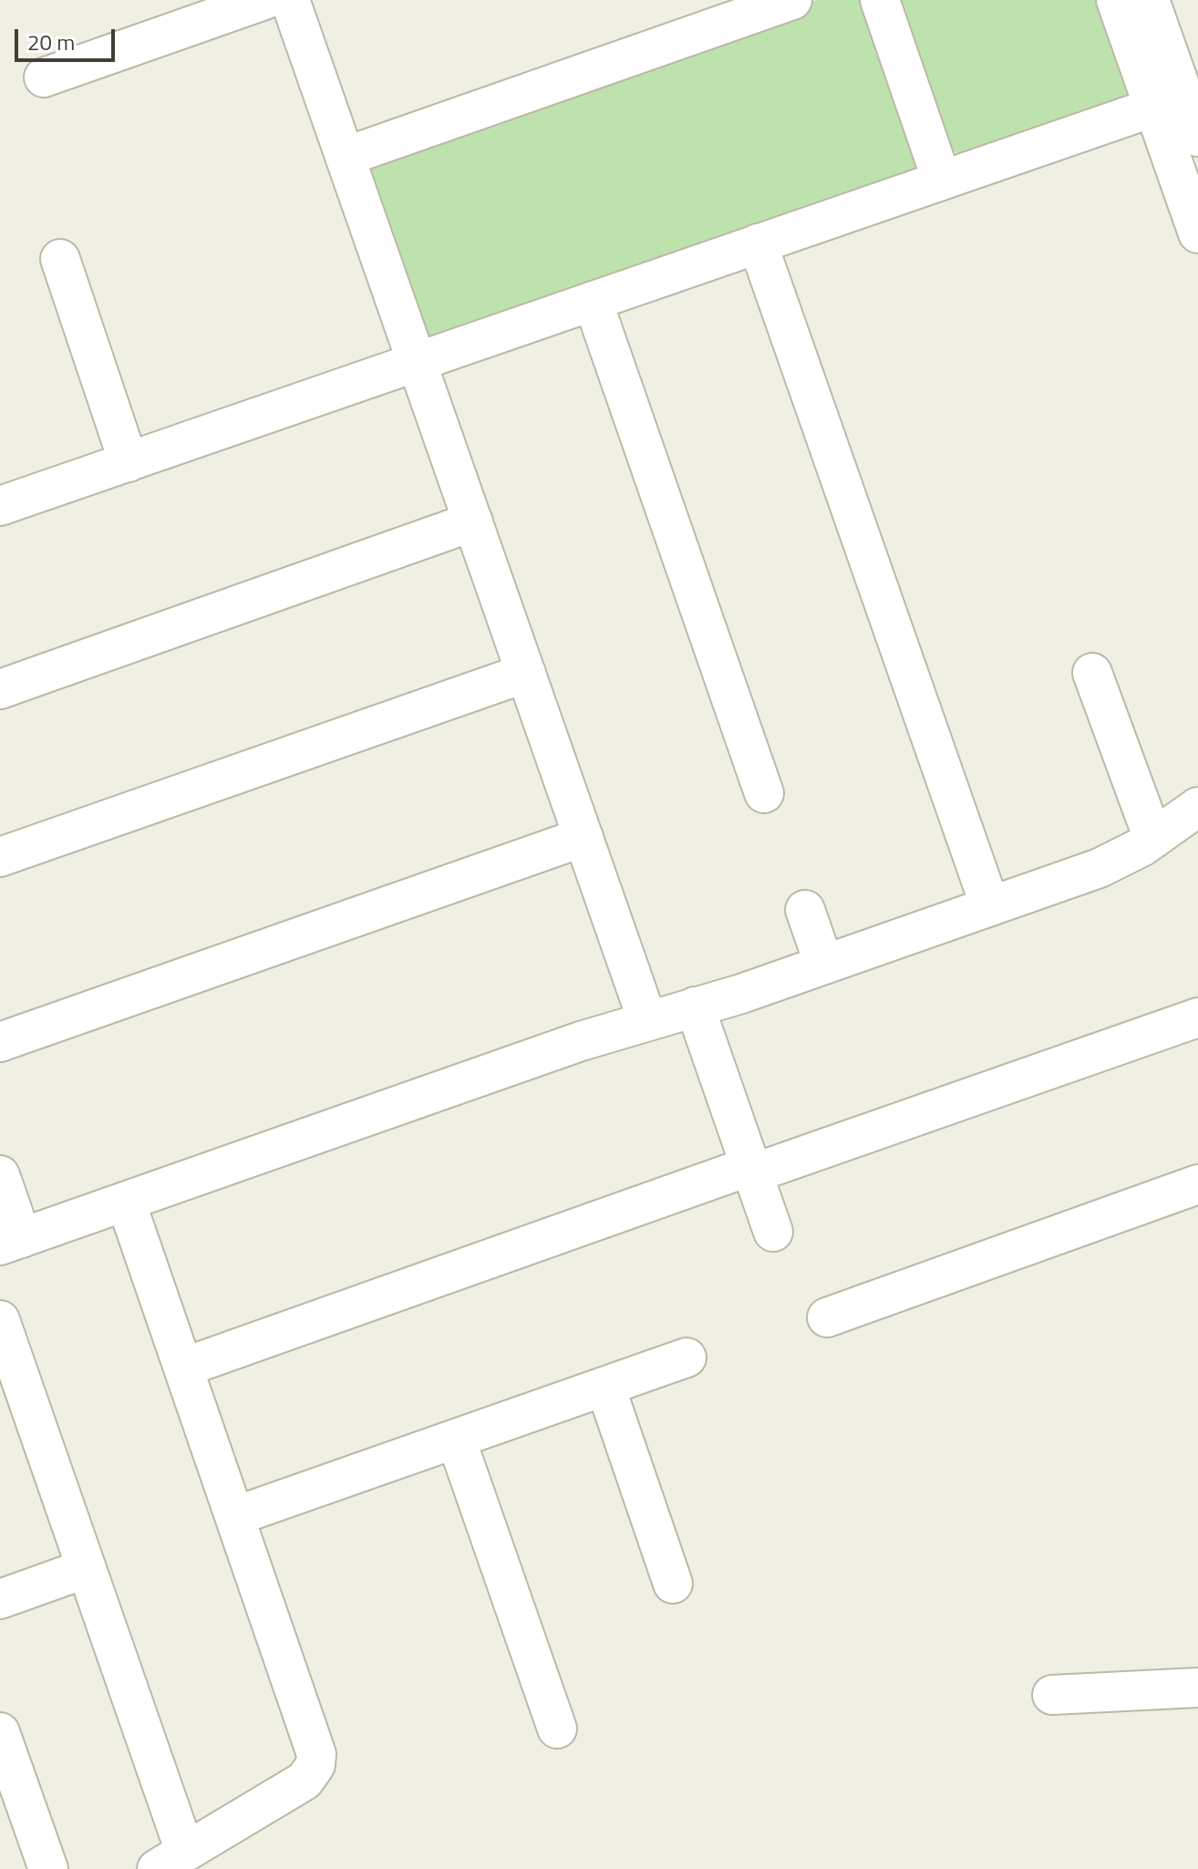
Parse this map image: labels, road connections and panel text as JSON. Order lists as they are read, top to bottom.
{
  "scale_bar": "20 m"
}
